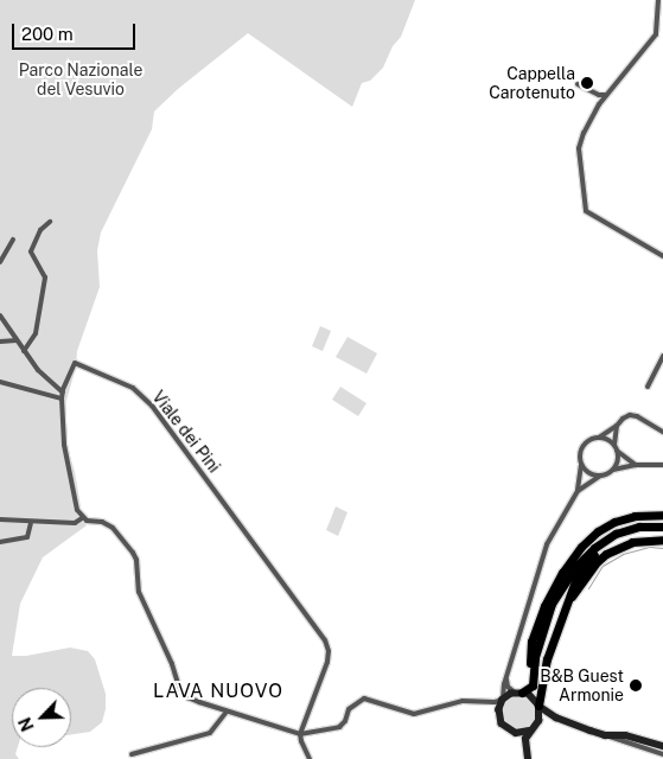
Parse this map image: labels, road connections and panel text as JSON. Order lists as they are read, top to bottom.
{
  "streets": {
    "street": ["Viale dei Pini"]
  },
  "districts": ["LAVA NUOVO"],
  "parks": ["Parco Nazionale del Vesuvio"],
  "places": ["Cappella Carotenuto", "B&B Guest Armonie"],
  "scale_bar": "200 m",
  "north": "bottom left"
}
